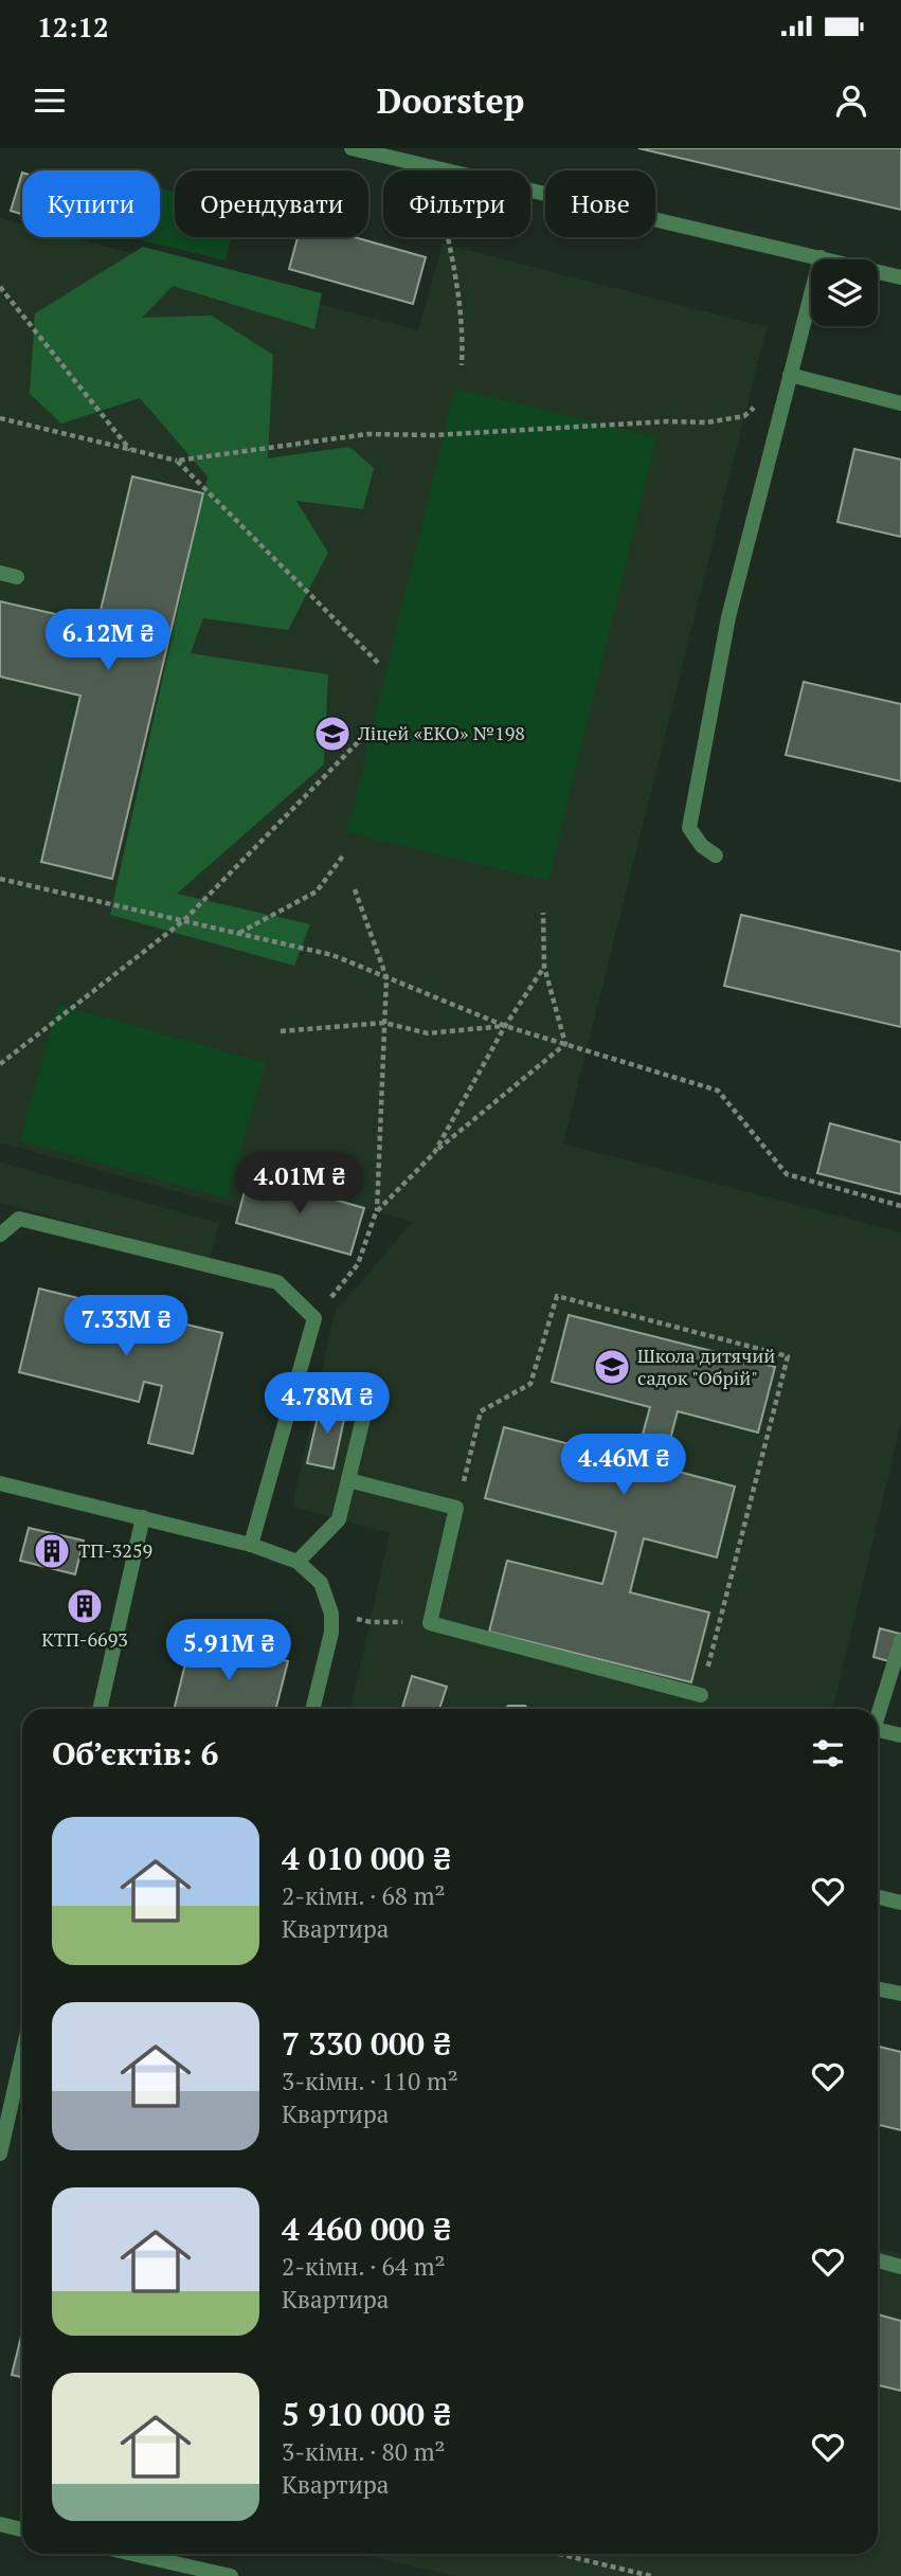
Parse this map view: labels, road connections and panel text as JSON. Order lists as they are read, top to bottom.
{
  "places": {
    "school or university": ["Ліцей «ЕКО» №198", "Школа дитячий садок \"Обрій\""],
    "building": ["ТП-3259", "КТП-6693"]
  },
  "page": {
    "status": "12:12",
    "header": "Doorstep",
    "chip": [
      "Купити",
      "Орендувати",
      "Фільтри",
      "Нове"
    ],
    "price": [
      "6.12M ₴",
      "4.01M ₴",
      "7.33M ₴",
      "4.78M ₴",
      "4.46M ₴",
      "5.91M ₴"
    ],
    "heading": "Об’єктів: 6",
    "list": [
      {
        "name": "4 010 000 ₴",
        "note": "2-кімн. · 68 m² · Квартира"
      },
      {
        "name": "7 330 000 ₴",
        "note": "3-кімн. · 110 m² · Квартира"
      },
      {
        "name": "4 460 000 ₴",
        "note": "2-кімн. · 64 m² · Квартира"
      },
      {
        "name": "5 910 000 ₴",
        "note": "3-кімн. · 80 m² · Квартира"
      }
    ]
  }
}
